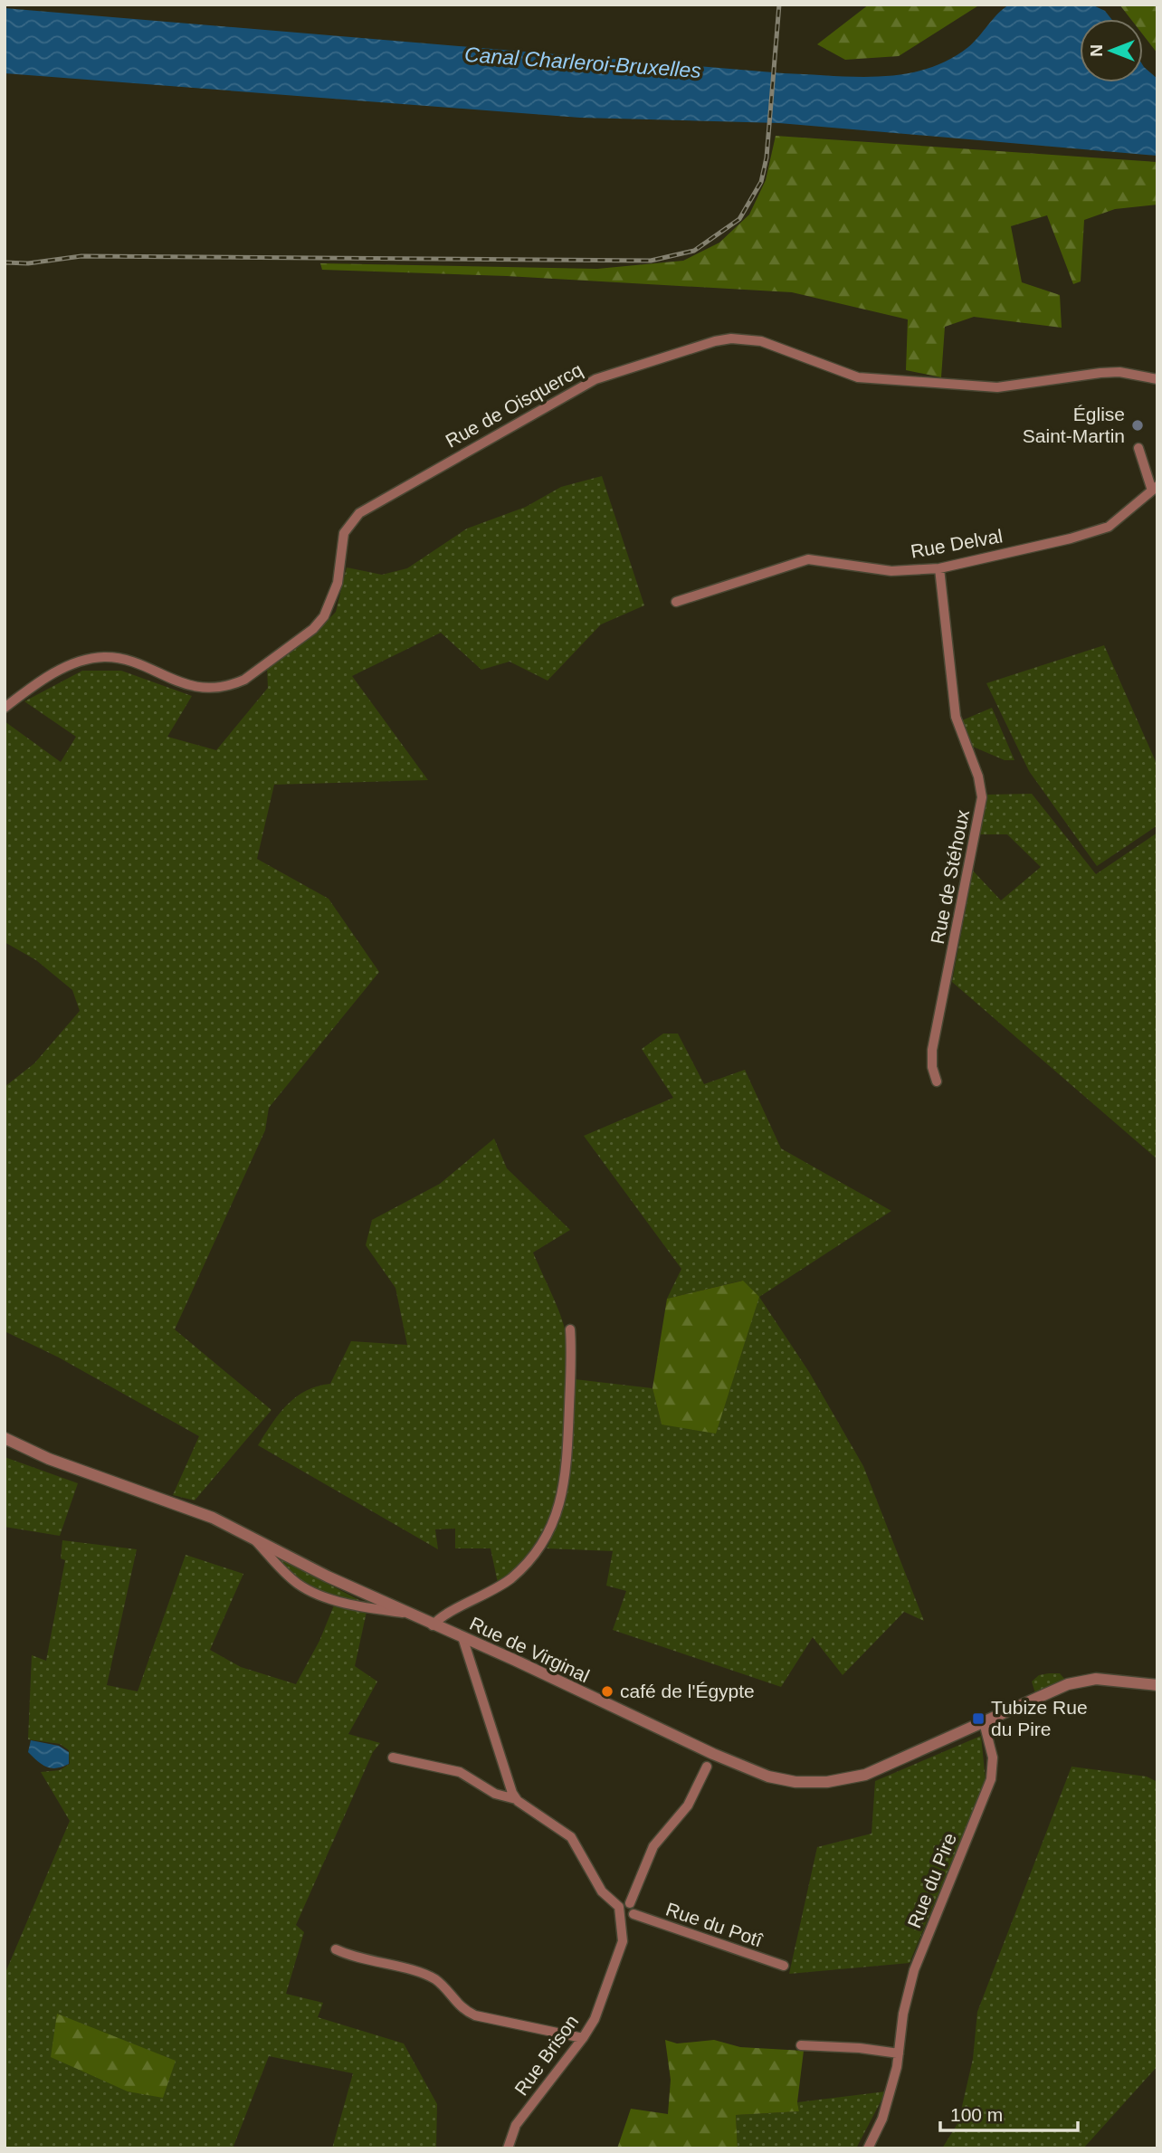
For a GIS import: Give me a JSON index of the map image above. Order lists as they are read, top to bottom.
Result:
{
  "streets": {
    "street": [
      "Rue de Oisquercq",
      "Rue Delval",
      "Rue de Stéhoux",
      "Rue de Virginal",
      "Rue du Pire",
      "Rue du Potî",
      "Rue Brison"
    ]
  },
  "crossings": [
    ["Rue Delval", "Rue de Stéhoux"],
    ["Rue de Virginal", "Rue du Pire"],
    ["Rue du Potî", "Rue Brison"]
  ],
  "water": ["Canal Charleroi-Bruxelles"],
  "places": {
    "other": ["Église Saint-Martin", "café de l'Égypte"],
    "transit": ["Tubize Rue du Pire"]
  },
  "scale_bar": "100 m",
  "north": "left"
}
